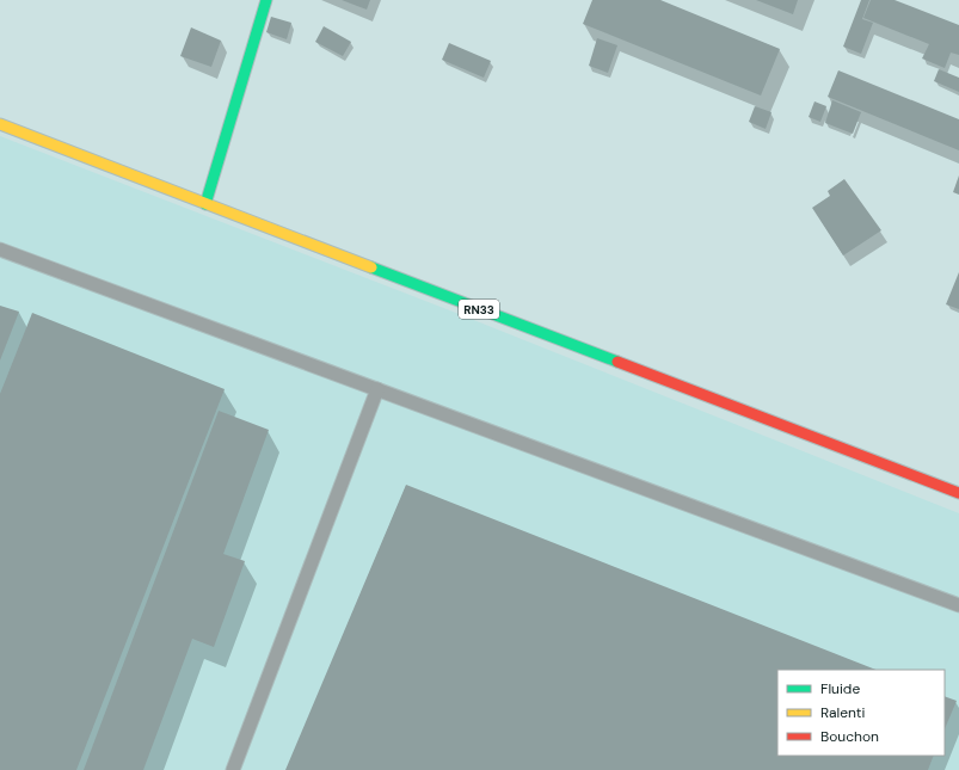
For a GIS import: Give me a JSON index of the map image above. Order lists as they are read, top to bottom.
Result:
{
  "streets": {
    "main road": ["RN33"]
  },
  "legend": ["Fluide", "Ralenti", "Bouchon"]
}
